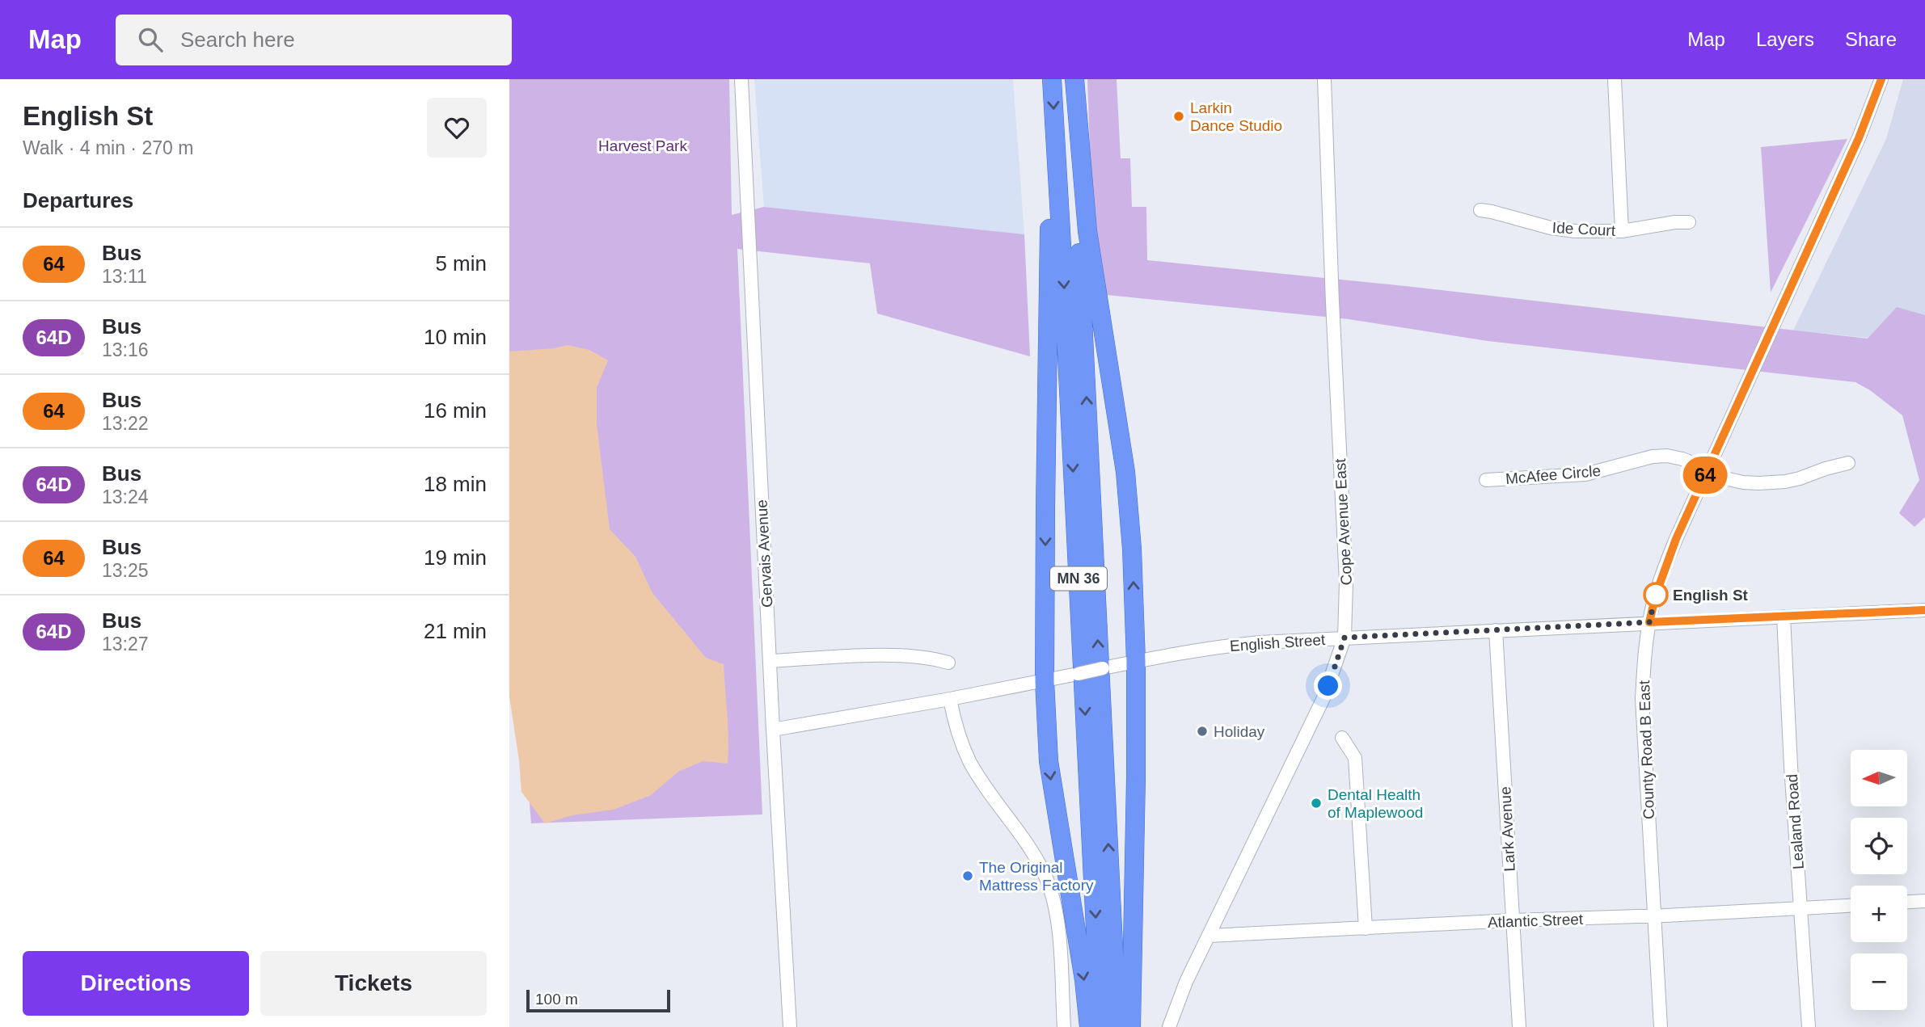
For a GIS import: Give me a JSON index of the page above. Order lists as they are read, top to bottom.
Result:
{
  "streets": {
    "highway": ["MN 36"],
    "street": [
      "Ide Court",
      "McAfee Circle",
      "Cope Avenue East",
      "Gervais Avenue",
      "English Street",
      "County Road B East",
      "Lealand Road",
      "Lark Avenue",
      "Atlantic Street"
    ]
  },
  "crossings": [
    ["McAfee Circle", "County Road B East"],
    ["Cope Avenue East", "English Street"],
    ["Cope Avenue East", "Atlantic Street"],
    ["Gervais Avenue", "English Street"],
    ["English Street", "County Road B East"],
    ["English Street", "Lealand Road"],
    ["English Street", "Lark Avenue"],
    ["County Road B East", "Atlantic Street"],
    ["Lealand Road", "Atlantic Street"],
    ["Lark Avenue", "Atlantic Street"]
  ],
  "parks": ["Harvest Park"],
  "places": [
    "Larkin Dance Studio",
    "English St",
    "Holiday",
    "Dental Health of Maplewood",
    "The Original Mattress Factory"
  ],
  "lines": ["bus line 64"],
  "scale_bar": "100 m",
  "north": "left",
  "page": {
    "header": "Map",
    "search": "Search here",
    "nav": ["Map", "Layers", "Share"],
    "heading": [
      ["English St", "Walk · 4 min · 270 m"],
      "Departures"
    ],
    "on_map": "64",
    "list": [
      {
        "mark": "64",
        "name": "Bus",
        "note": "13:11",
        "value": "5 min"
      },
      {
        "mark": "64D",
        "name": "Bus",
        "note": "13:16",
        "value": "10 min"
      },
      {
        "mark": "64",
        "name": "Bus",
        "note": "13:22",
        "value": "16 min"
      },
      {
        "mark": "64D",
        "name": "Bus",
        "note": "13:24",
        "value": "18 min"
      },
      {
        "mark": "64",
        "name": "Bus",
        "note": "13:25",
        "value": "19 min"
      },
      {
        "mark": "64D",
        "name": "Bus",
        "note": "13:27",
        "value": "21 min"
      }
    ],
    "map_buttons": ["+", "−"],
    "buttons": ["Directions", "Tickets"],
    "scale": "100 m"
  }
}
